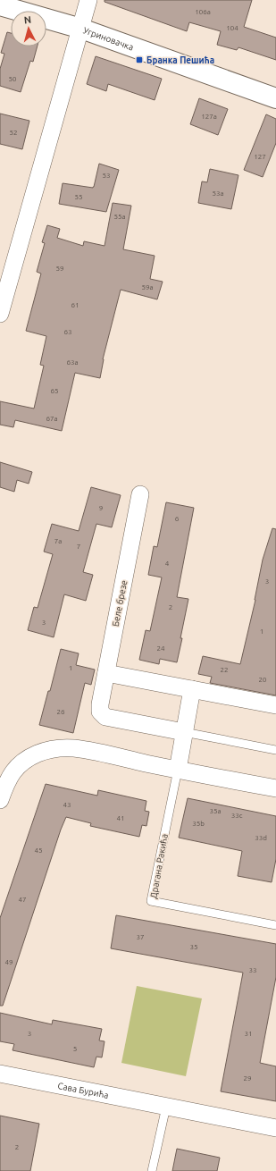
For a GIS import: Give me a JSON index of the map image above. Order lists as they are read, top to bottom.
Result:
{
  "streets": {
    "main road": ["Угриновачка"],
    "street": ["Беле брезе", "Сава Бурића"],
    "lane": ["Драгана Ракића"]
  },
  "places": {
    "transit": ["Бранка Пешића"]
  },
  "house_numbers": [
    "106a",
    "104",
    "50",
    "127a",
    "52",
    "127",
    "53",
    "53a",
    "55",
    "55a",
    "59",
    "59a",
    "61",
    "63",
    "63a",
    "65",
    "67a",
    "9",
    "6",
    "7a",
    "7",
    "4",
    "3",
    "2",
    "3",
    "1",
    "24",
    "1",
    "22",
    "20",
    "26",
    "43",
    "35a",
    "33c",
    "41",
    "35b",
    "33d",
    "45",
    "47",
    "37",
    "35",
    "49",
    "33",
    "3",
    "31",
    "5",
    "29",
    "2"
  ],
  "north": "top"
}
